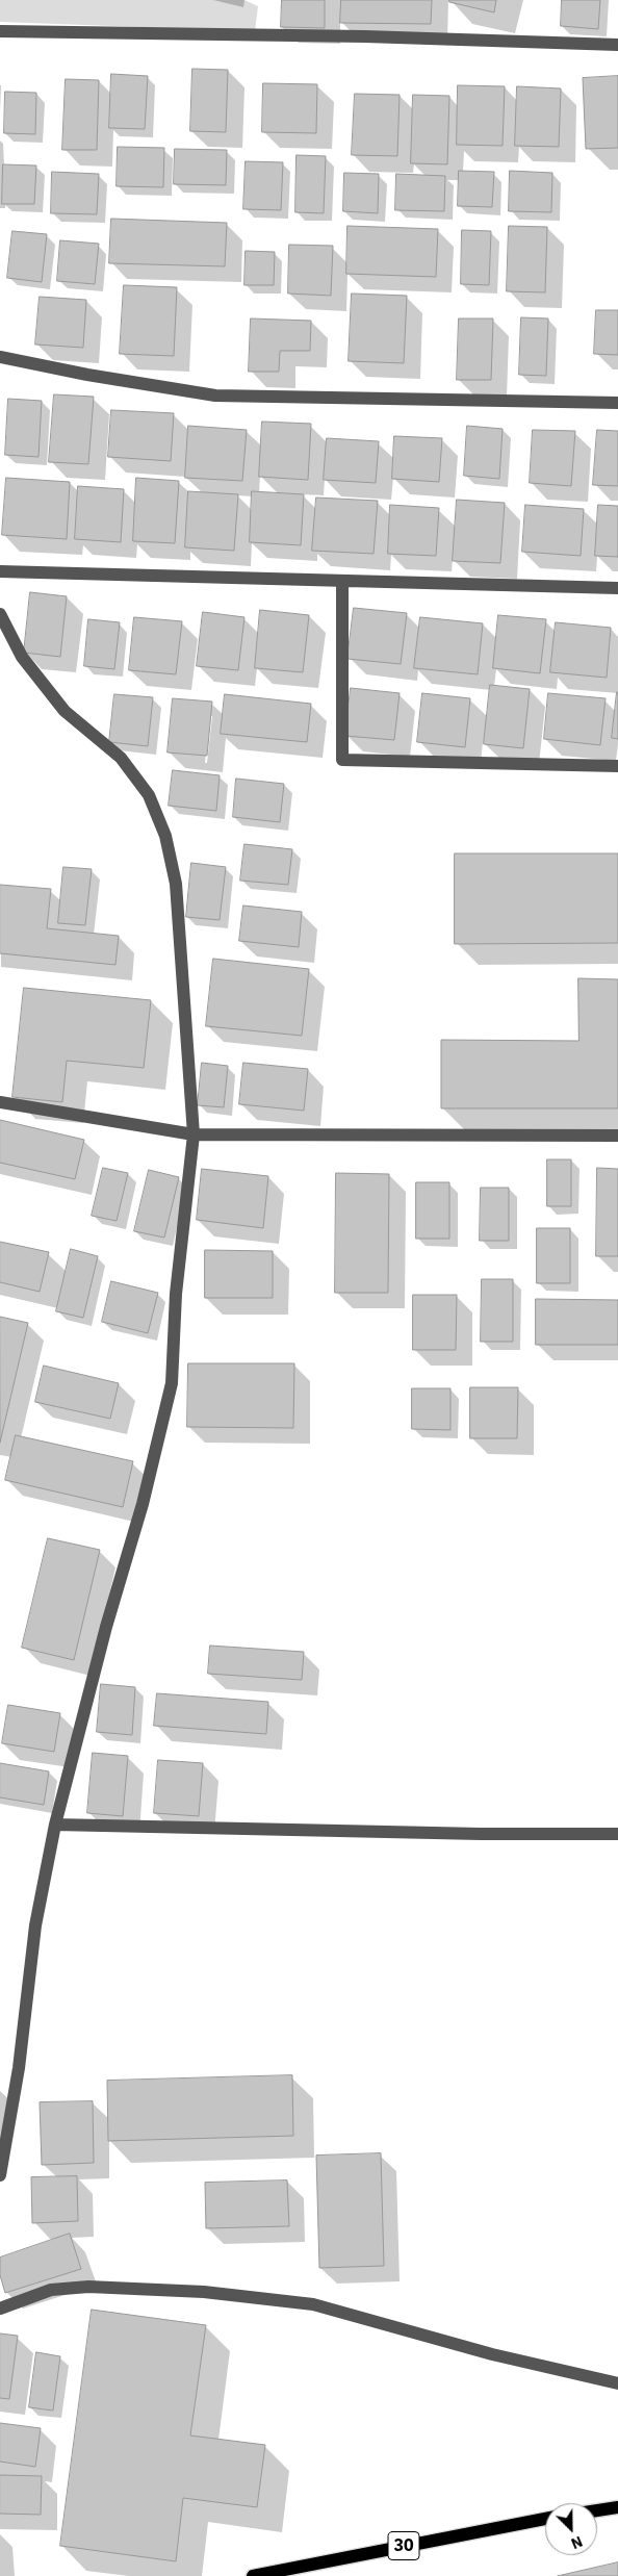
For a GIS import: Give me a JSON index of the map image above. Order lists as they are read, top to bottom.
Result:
{
  "streets": {
    "main road": ["30"]
  },
  "north": "bottom right"
}
